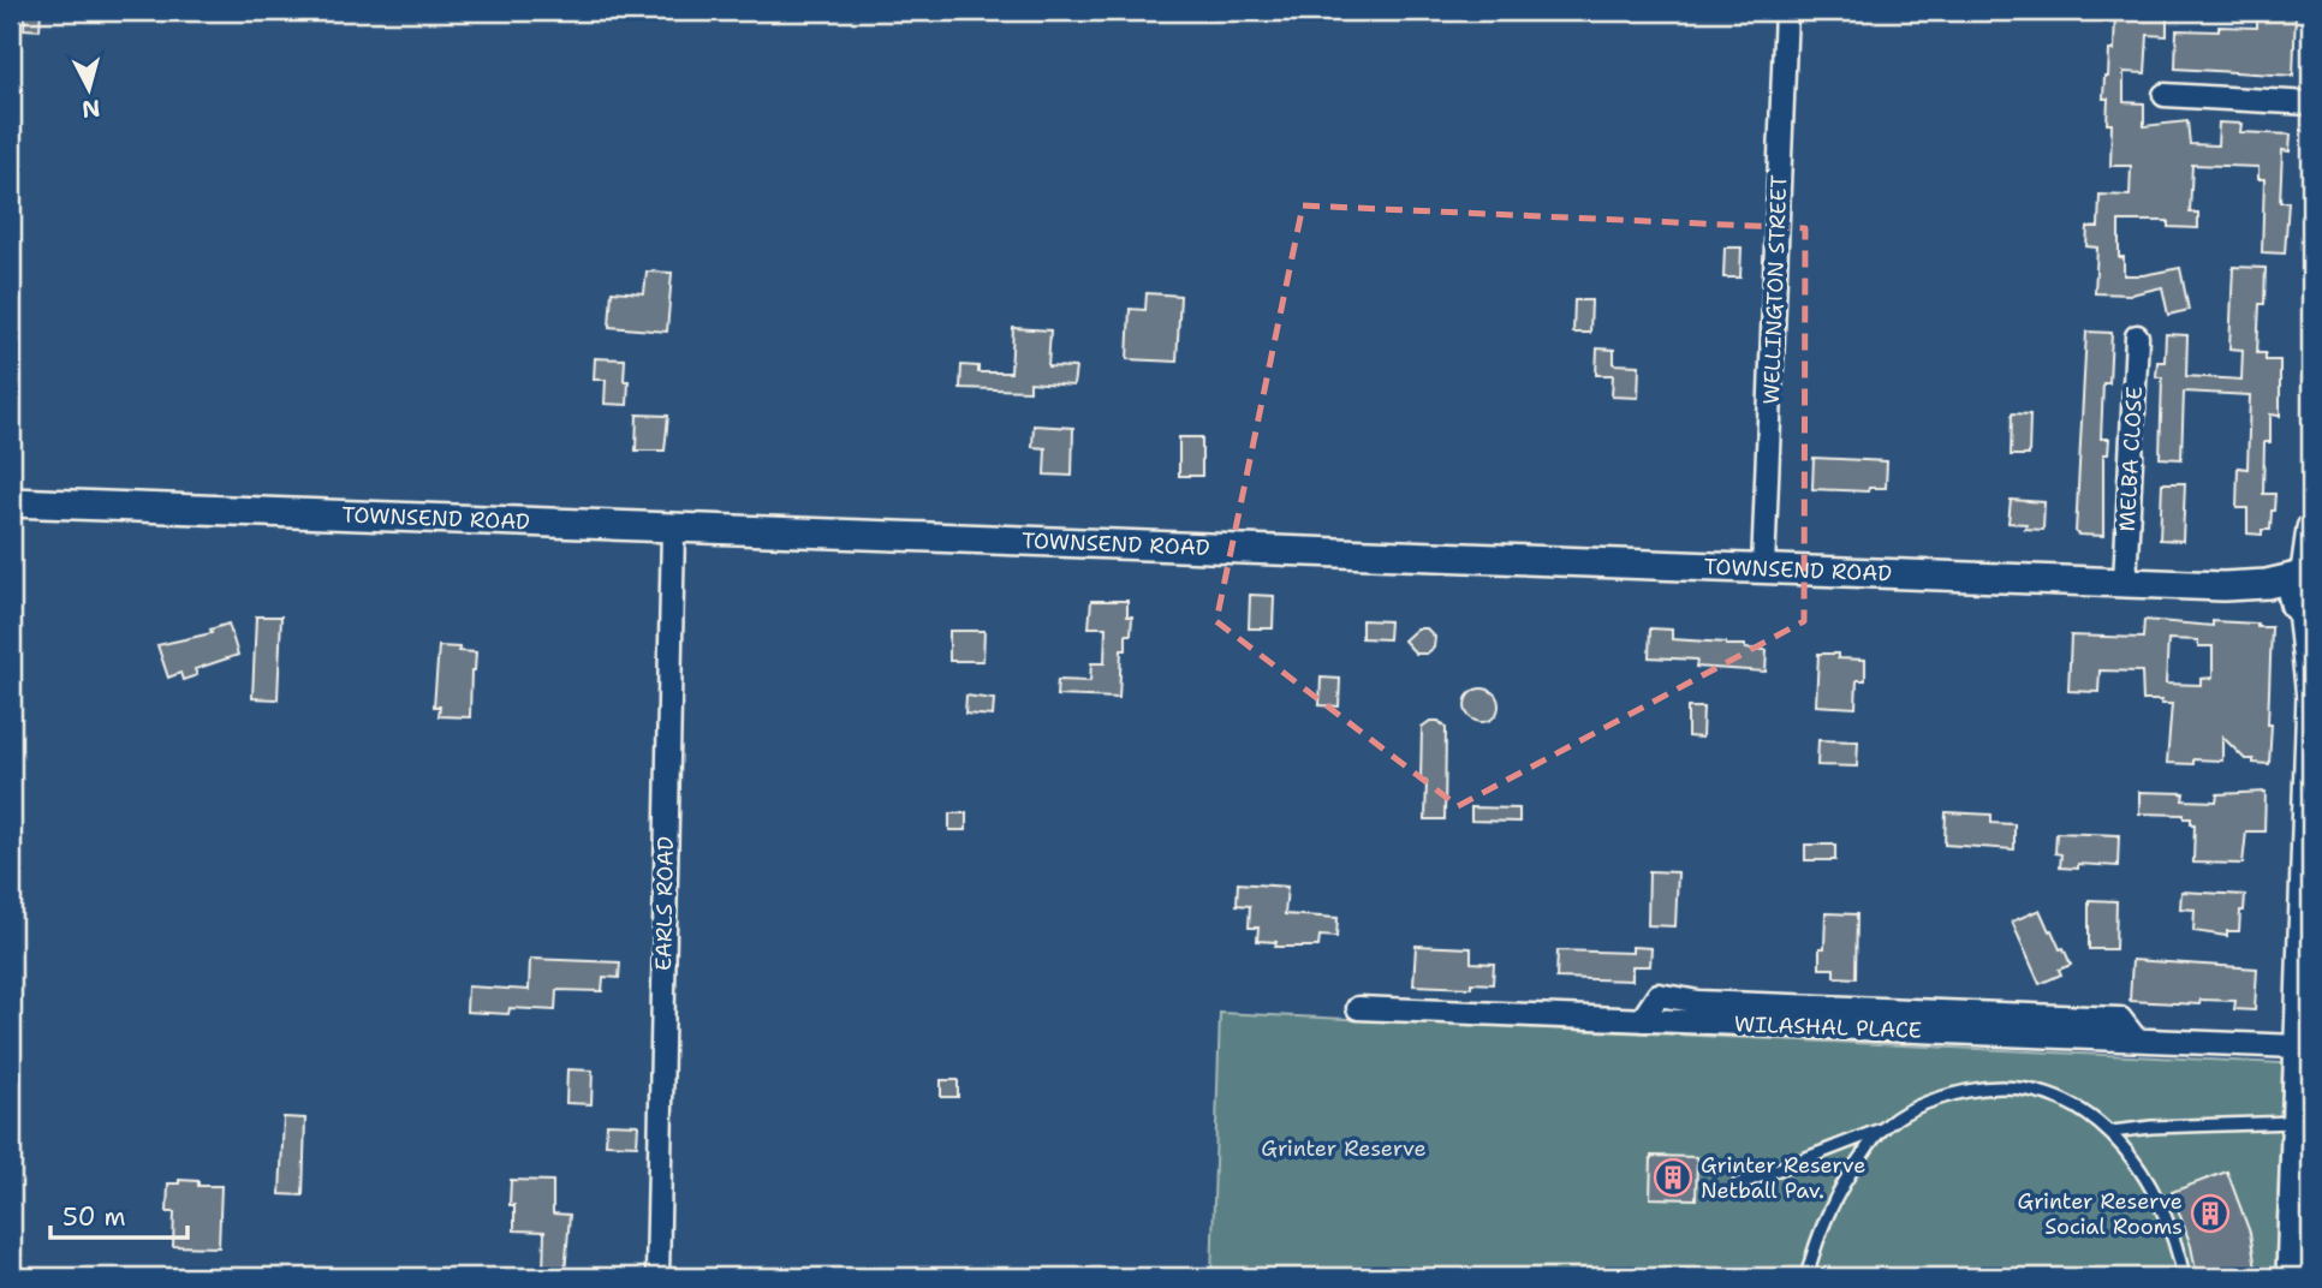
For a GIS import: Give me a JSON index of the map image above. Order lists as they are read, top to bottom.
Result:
{
  "streets": {
    "street": [
      "WELLINGTON STREET",
      "MELBA CLOSE",
      "TOWNSEND ROAD",
      "EARLS ROAD",
      "WILASHAL PLACE"
    ]
  },
  "crossings": [
    ["WELLINGTON STREET", "TOWNSEND ROAD"],
    ["MELBA CLOSE", "TOWNSEND ROAD"],
    ["TOWNSEND ROAD", "EARLS ROAD"]
  ],
  "parks": ["Grinter Reserve"],
  "places": {
    "building": ["Grinter Reserve Netball Pav.", "Grinter Reserve Social Rooms"]
  },
  "scale_bar": "50 m",
  "north": "bottom"
}
